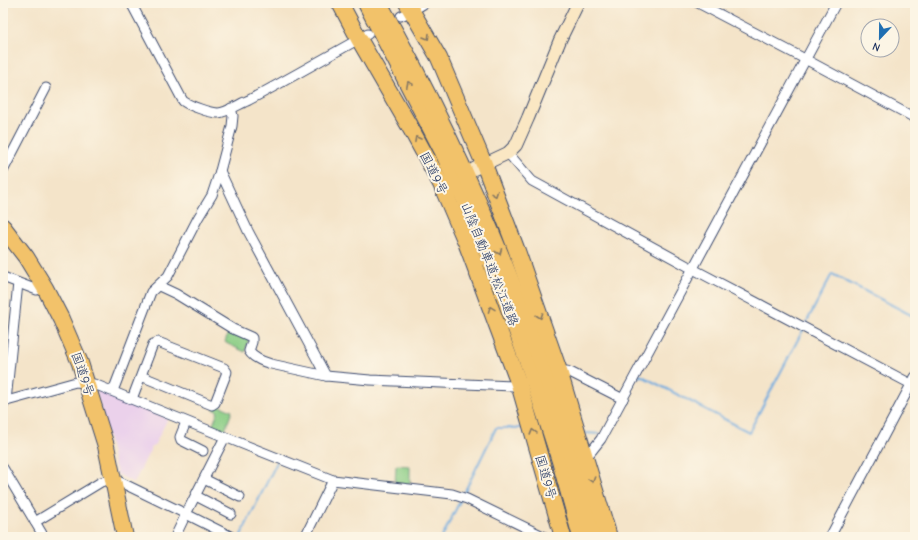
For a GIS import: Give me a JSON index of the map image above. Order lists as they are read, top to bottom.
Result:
{
  "streets": {
    "highway": ["国道9号", "山陰自動車道;松江道路"]
  },
  "north": "bottom"
}
